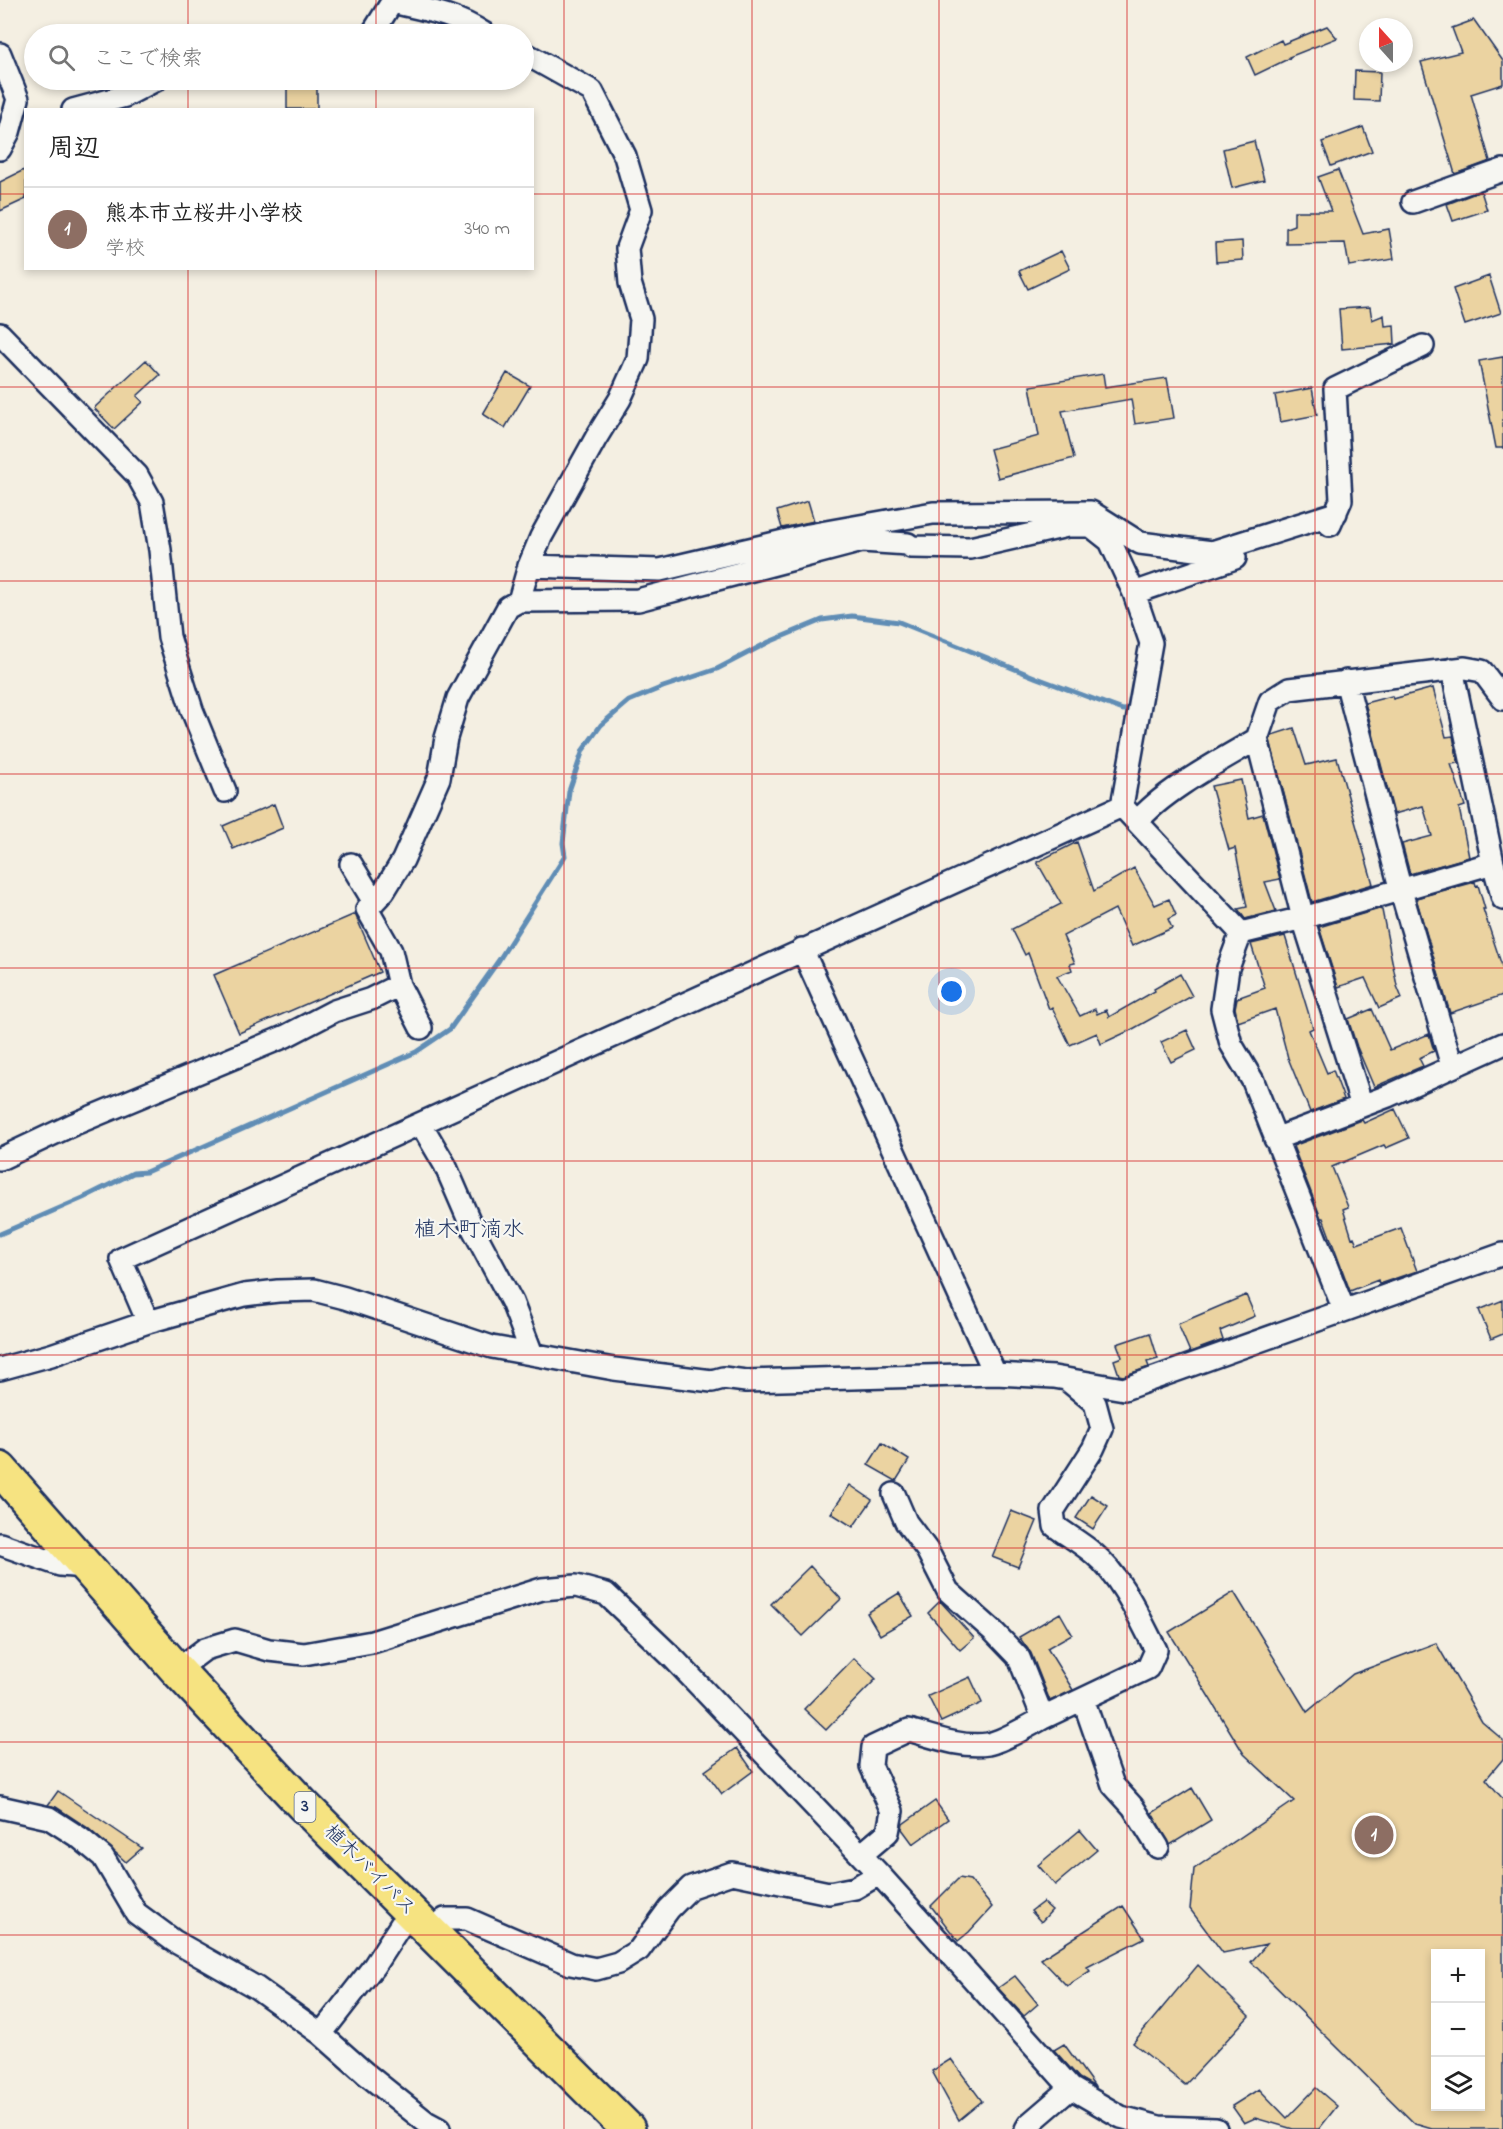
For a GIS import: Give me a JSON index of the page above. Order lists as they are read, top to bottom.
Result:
{
  "streets": {
    "highway": ["3", "植木バイパス"]
  },
  "districts": ["植木町滴水"],
  "north": "top",
  "page": {
    "search": "ここで検索",
    "heading": "周辺",
    "list": [
      {
        "mark": "1",
        "name": "熊本市立桜井小学校",
        "note": "学校",
        "value": "340 m"
      }
    ],
    "pins": "1",
    "map_buttons": ["+", "−"]
  }
}
